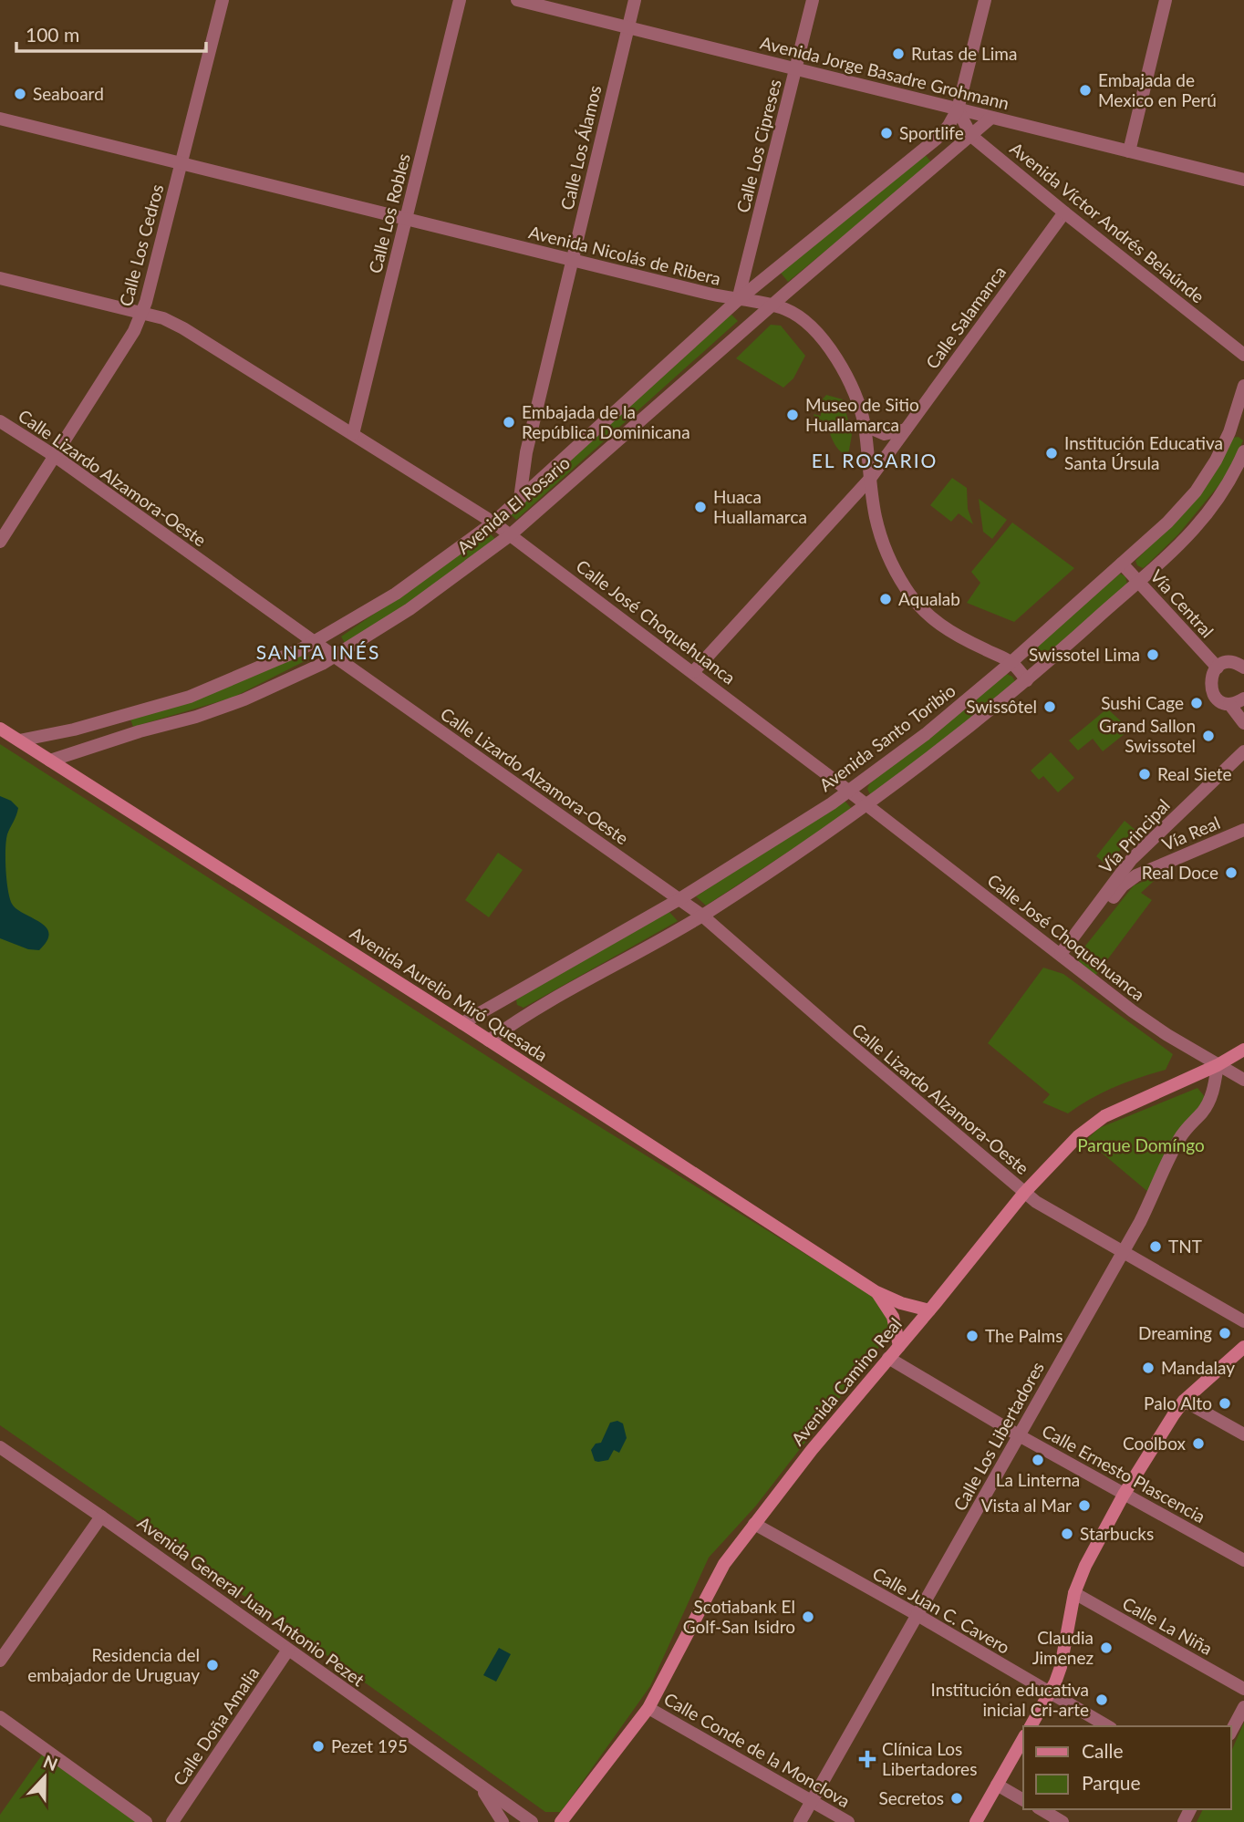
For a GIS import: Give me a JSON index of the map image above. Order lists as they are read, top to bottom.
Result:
{
  "streets": {
    "main road": ["Avenida Aurelio Miró Quesada", "Avenida Camino Real"],
    "street": [
      "Avenida Jorge Basadre Grohmann",
      "Calle Los Cipreses",
      "Calle Los Álamos",
      "Calle Los Robles",
      "Avenida Víctor Andrés Belaúnde",
      "Calle Los Cedros",
      "Avenida Nicolás de Ribera",
      "Calle Salamanca",
      "Calle Lizardo Alzamora-Oeste",
      "Avenida El Rosario",
      "Vía Central",
      "Calle José Choquehuanca",
      "Avenida Santo Toribio",
      "Vía Real",
      "Vía Principal",
      "Calle Los Libertadores",
      "Calle Ernesto Plascencia",
      "Avenida General Juan Antonio Pezet",
      "Calle Juan C. Cavero",
      "Calle La Niña",
      "Calle Doña Amalia",
      "Calle Conde de la Monclova"
    ]
  },
  "crossings": [
    ["Avenida Jorge Basadre Grohmann", "Calle Los Cipreses"],
    ["Avenida Jorge Basadre Grohmann", "Calle Los Álamos"],
    ["Avenida Jorge Basadre Grohmann", "Avenida Víctor Andrés Belaúnde"],
    ["Avenida Jorge Basadre Grohmann", "Avenida El Rosario"],
    ["Calle Los Cipreses", "Avenida Nicolás de Ribera"],
    ["Calle Los Cipreses", "Avenida El Rosario"],
    ["Calle Los Álamos", "Avenida Nicolás de Ribera"],
    ["Calle Los Álamos", "Avenida El Rosario"],
    ["Calle Los Robles", "Avenida Nicolás de Ribera"],
    ["Calle Los Robles", "Calle José Choquehuanca"],
    ["Avenida Víctor Andrés Belaúnde", "Calle Salamanca"],
    ["Avenida Víctor Andrés Belaúnde", "Avenida El Rosario"],
    ["Calle Los Cedros", "Avenida Nicolás de Ribera"],
    ["Calle Los Cedros", "Calle Lizardo Alzamora-Oeste"],
    ["Calle Los Cedros", "Calle José Choquehuanca"],
    ["Avenida Nicolás de Ribera", "Calle Salamanca"],
    ["Avenida Nicolás de Ribera", "Avenida El Rosario"],
    ["Avenida Nicolás de Ribera", "Avenida Santo Toribio"],
    ["Calle Salamanca", "Calle José Choquehuanca"],
    ["Calle Lizardo Alzamora-Oeste", "Avenida El Rosario"],
    ["Calle Lizardo Alzamora-Oeste", "Avenida Santo Toribio"],
    ["Calle Lizardo Alzamora-Oeste", "Avenida Camino Real"],
    ["Calle Lizardo Alzamora-Oeste", "Calle Los Libertadores"],
    ["Avenida El Rosario", "Calle José Choquehuanca"],
    ["Avenida El Rosario", "Avenida Aurelio Miró Quesada"],
    ["Vía Central", "Avenida Santo Toribio"],
    ["Calle José Choquehuanca", "Avenida Santo Toribio"],
    ["Calle José Choquehuanca", "Vía Real"],
    ["Calle José Choquehuanca", "Vía Principal"],
    ["Calle José Choquehuanca", "Avenida Camino Real"],
    ["Calle José Choquehuanca", "Calle Los Libertadores"],
    ["Avenida Santo Toribio", "Avenida Aurelio Miró Quesada"],
    ["Vía Real", "Vía Principal"],
    ["Avenida Aurelio Miró Quesada", "Avenida Camino Real"],
    ["Avenida Camino Real", "Calle Los Libertadores"],
    ["Avenida Camino Real", "Calle Ernesto Plascencia"],
    ["Avenida Camino Real", "Calle Juan C. Cavero"],
    ["Avenida Camino Real", "Calle Conde de la Monclova"],
    ["Calle Los Libertadores", "Calle Ernesto Plascencia"],
    ["Calle Los Libertadores", "Calle Juan C. Cavero"],
    ["Calle Los Libertadores", "Calle Conde de la Monclova"],
    ["Avenida General Juan Antonio Pezet", "Calle Doña Amalia"]
  ],
  "districts": ["EL ROSARIO", "SANTA INÉS"],
  "parks": ["Parque Domíngo"],
  "places": {
    "other": [
      "Rutas de Lima",
      "Embajada de Mexico en Perú",
      "Seaboard",
      "Sportlife",
      "Museo de Sitio Huallamarca",
      "Embajada de la República Dominicana",
      "Institución Educativa Santa Úrsula",
      "Huaca Huallamarca",
      "Aqualab",
      "Swissotel Lima",
      "Sushi Cage",
      "Swissôtel",
      "Grand Sallon Swissotel",
      "Real Siete",
      "Real Doce",
      "TNT",
      "Dreaming",
      "The Palms",
      "Mandalay",
      "Palo Alto",
      "Coolbox",
      "La Linterna",
      "Vista al Mar",
      "Starbucks",
      "Scotiabank El Golf-San Isidro",
      "Claudia Jimenez",
      "Residencia del embajador de Uruguay",
      "Institución educativa inicial Cri-arte",
      "Pezet 195",
      "Secretos"
    ],
    "health": ["Clínica Los Libertadores"]
  },
  "legend": ["Calle", "Parque"],
  "scale_bar": "100 m",
  "north": "top"
}
